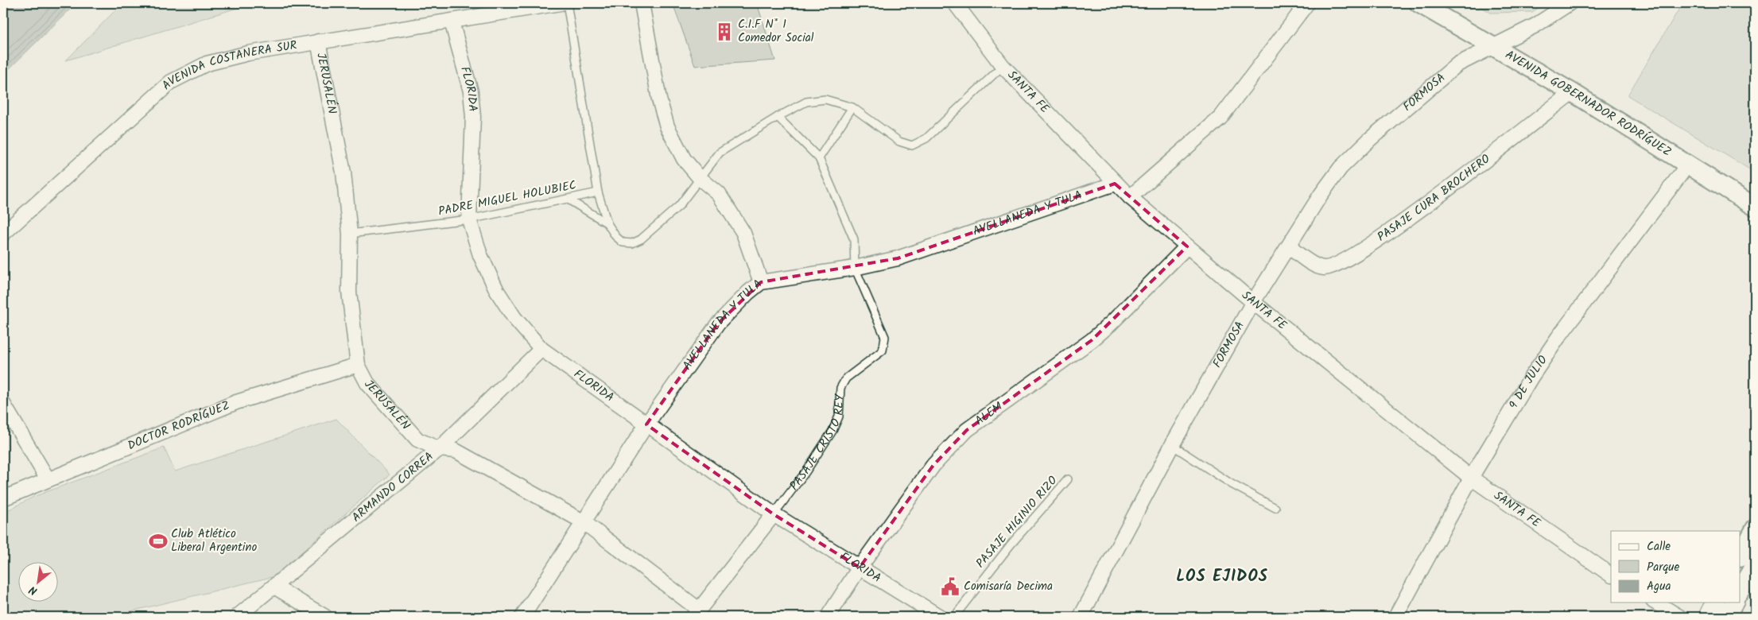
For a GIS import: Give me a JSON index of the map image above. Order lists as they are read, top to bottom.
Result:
{
  "streets": {
    "street": [
      "AVENIDA COSTANERA SUR",
      "JERUSALÉN",
      "FLORIDA",
      "SANTA FE",
      "FORMOSA",
      "AVENIDA GOBERNADOR RODRÍGUEZ",
      "PASAJE CURA BROCHERO",
      "AVELLANEDA Y TULA",
      "9 DE JULIO",
      "ALEM",
      "DOCTOR RODRÍGUEZ",
      "PASAJE CRISTO REY",
      "ARMANDO CORREA"
    ],
    "lane": ["PADRE MIGUEL HOLUBIEC", "PASAJE HIGINIO RIZO"]
  },
  "crossings": [
    ["AVENIDA COSTANERA SUR", "JERUSALÉN"],
    ["AVENIDA COSTANERA SUR", "FLORIDA"],
    ["JERUSALÉN", "PADRE MIGUEL HOLUBIEC"],
    ["JERUSALÉN", "AVELLANEDA Y TULA"],
    ["JERUSALÉN", "DOCTOR RODRÍGUEZ"],
    ["JERUSALÉN", "PASAJE CRISTO REY"],
    ["JERUSALÉN", "ARMANDO CORREA"],
    ["FLORIDA", "PADRE MIGUEL HOLUBIEC"],
    ["FLORIDA", "AVELLANEDA Y TULA"],
    ["FLORIDA", "ALEM"],
    ["FLORIDA", "PASAJE CRISTO REY"],
    ["FLORIDA", "ARMANDO CORREA"],
    ["SANTA FE", "FORMOSA"],
    ["SANTA FE", "AVELLANEDA Y TULA"],
    ["SANTA FE", "9 DE JULIO"],
    ["SANTA FE", "ALEM"],
    ["FORMOSA", "AVENIDA GOBERNADOR RODRÍGUEZ"],
    ["FORMOSA", "PASAJE CURA BROCHERO"],
    ["AVENIDA GOBERNADOR RODRÍGUEZ", "PASAJE CURA BROCHERO"],
    ["AVENIDA GOBERNADOR RODRÍGUEZ", "9 DE JULIO"],
    ["AVELLANEDA Y TULA", "PASAJE CRISTO REY"]
  ],
  "districts": ["LOS EJIDOS"],
  "places": {
    "building": ["C.I.F N* 1 Comedor Social"],
    "sports": ["Club Atlético Liberal Argentino"],
    "public building": ["Comisaría Decima"]
  },
  "legend": ["Calle", "Parque", "Agua"],
  "north": "bottom left"
}
